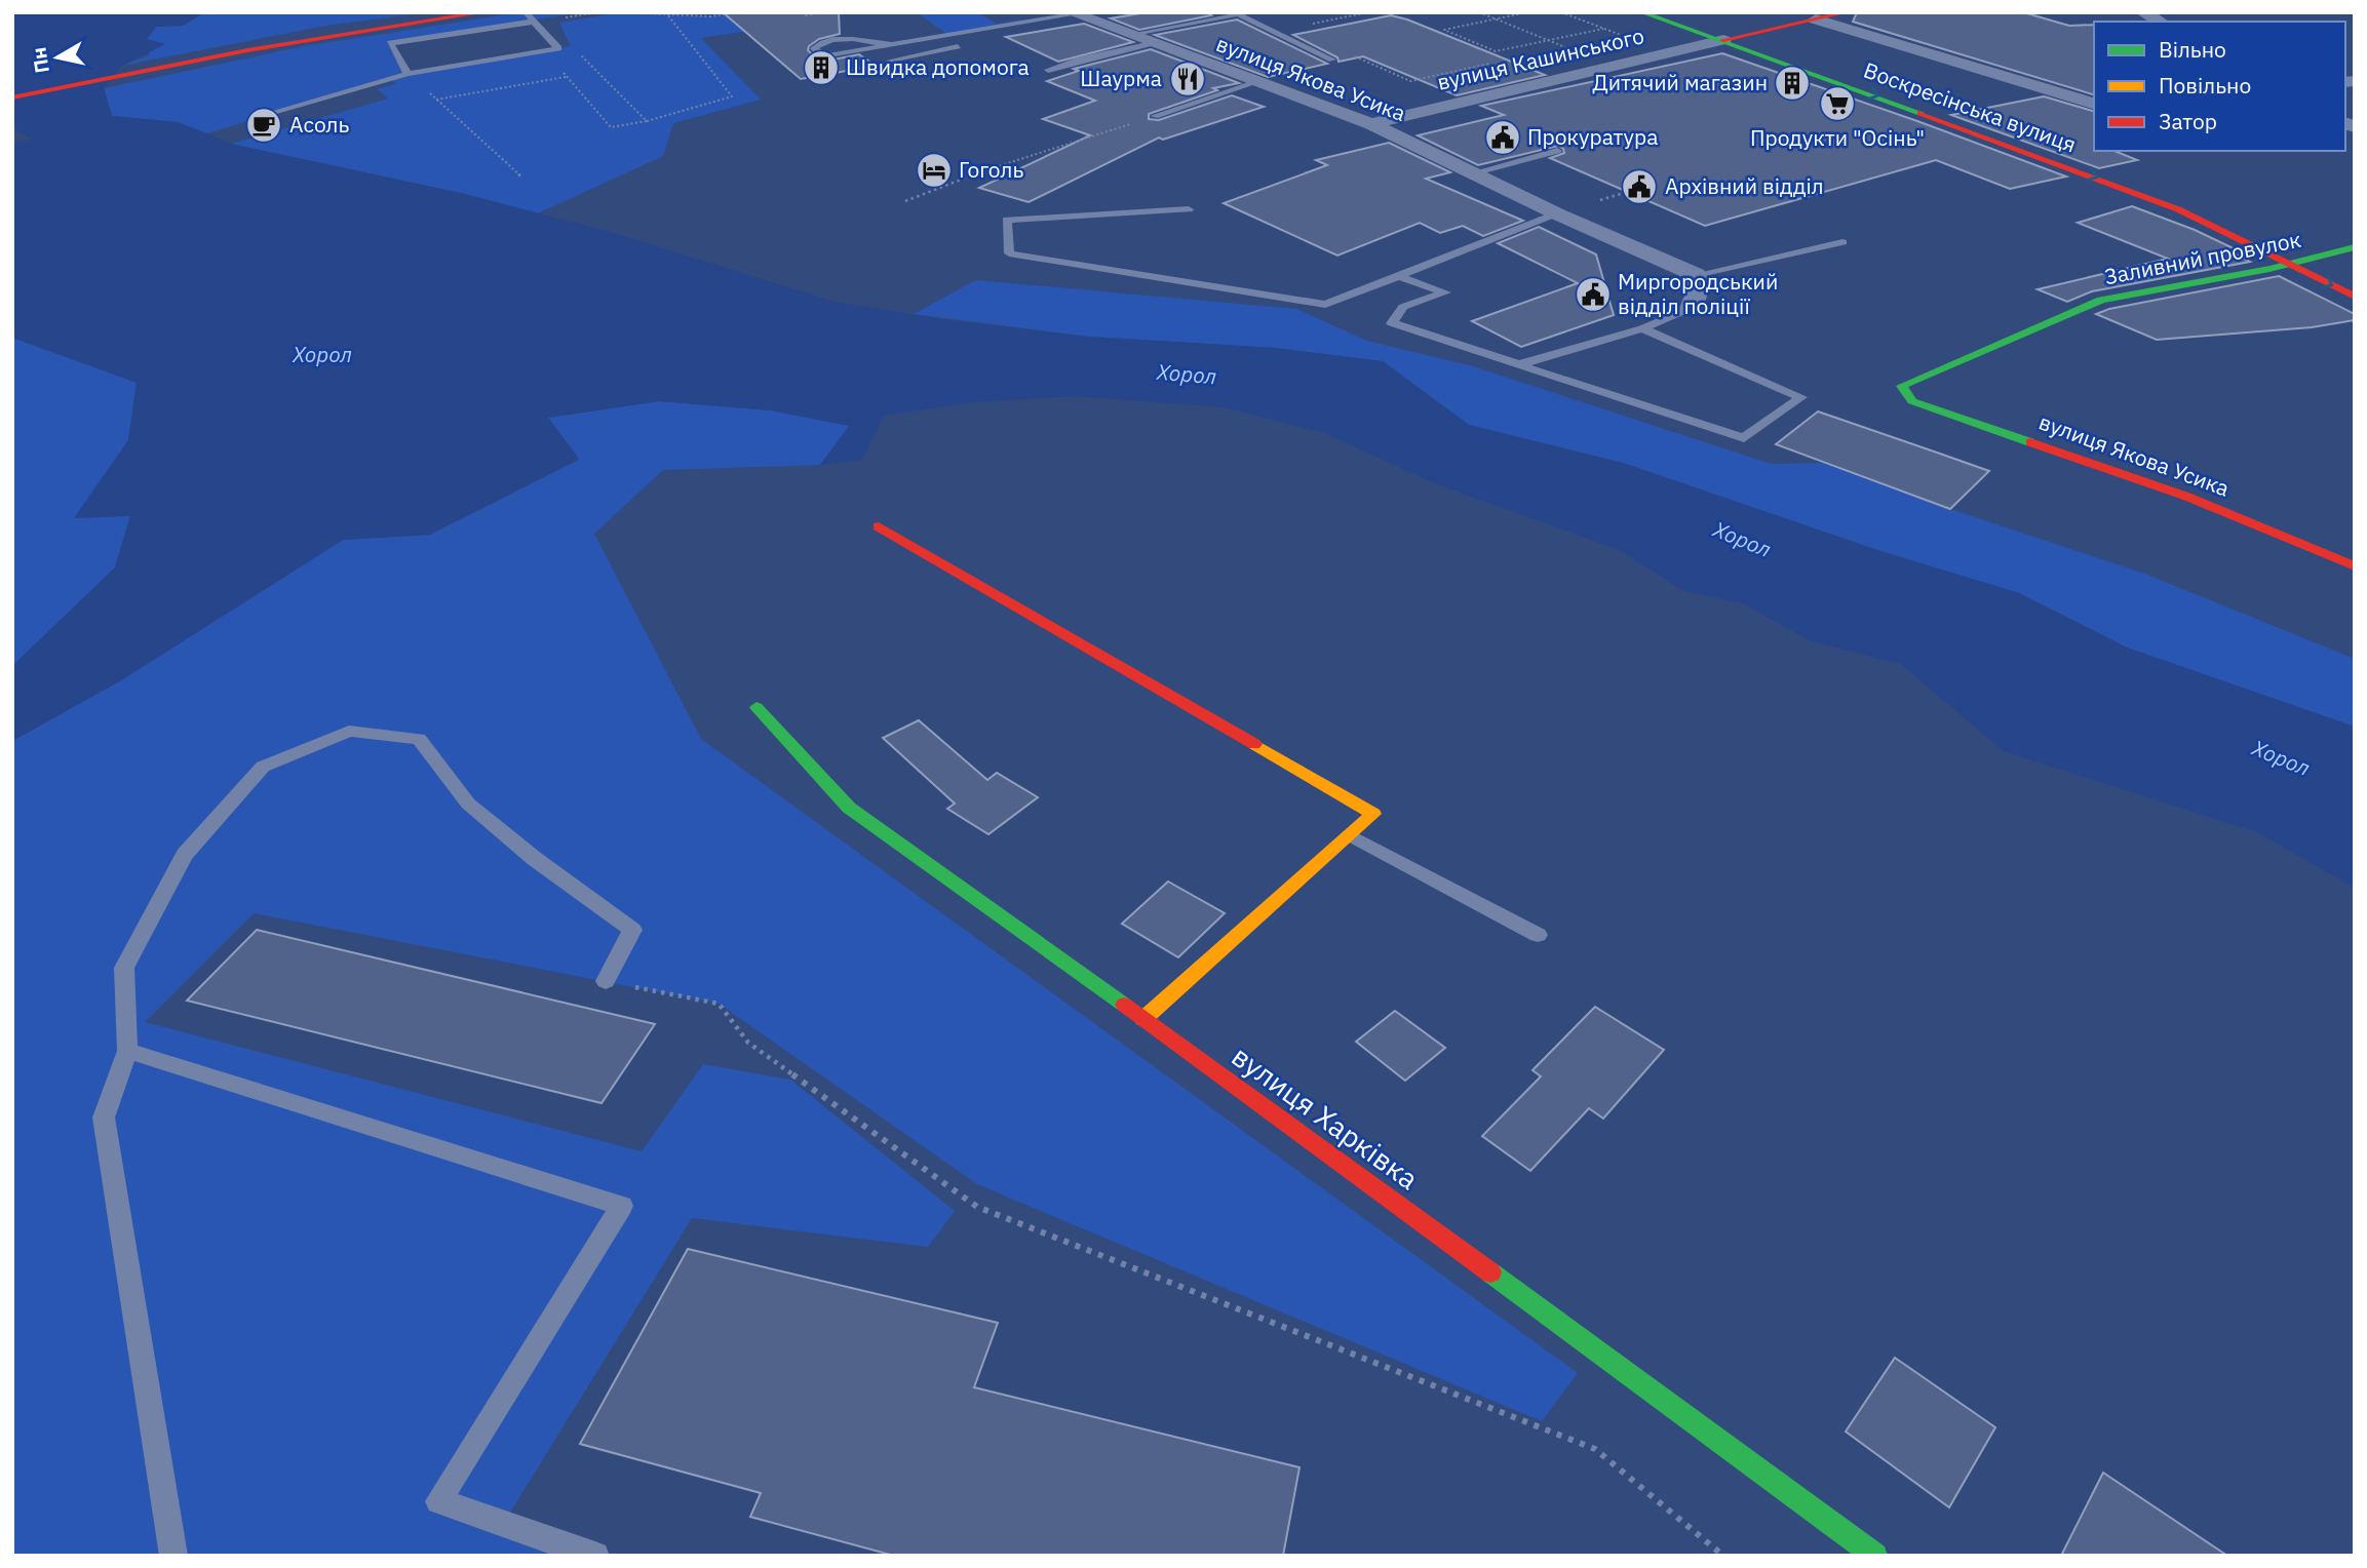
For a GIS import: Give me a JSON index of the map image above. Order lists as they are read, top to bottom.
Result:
{
  "streets": {
    "street": [
      "вулиця Кашинського",
      "вулиця Якова Усика",
      "Воскресінська вулиця",
      "Заливний провулок",
      "вулиця Харківка"
    ]
  },
  "crossings": [
    ["вулиця Кашинського", "вулиця Якова Усика"],
    ["вулиця Кашинського", "Воскресінська вулиця"],
    ["вулиця Якова Усика", "Заливний провулок"],
    ["Воскресінська вулиця", "Заливний провулок"]
  ],
  "water": ["Хорол"],
  "places": {
    "building": ["Швидка допомога", "Дитячий магазин"],
    "restaurant": ["Шаурма"],
    "supermarket": ["Продукти \"Осінь\""],
    "cafe": ["Асоль"],
    "public building": ["Прокуратура", "Архівний відділ", "Миргородський відділ поліції"],
    "hotel": ["Гоголь"]
  },
  "legend": ["Вільно", "Повільно", "Затор"],
  "north": "left"
}
